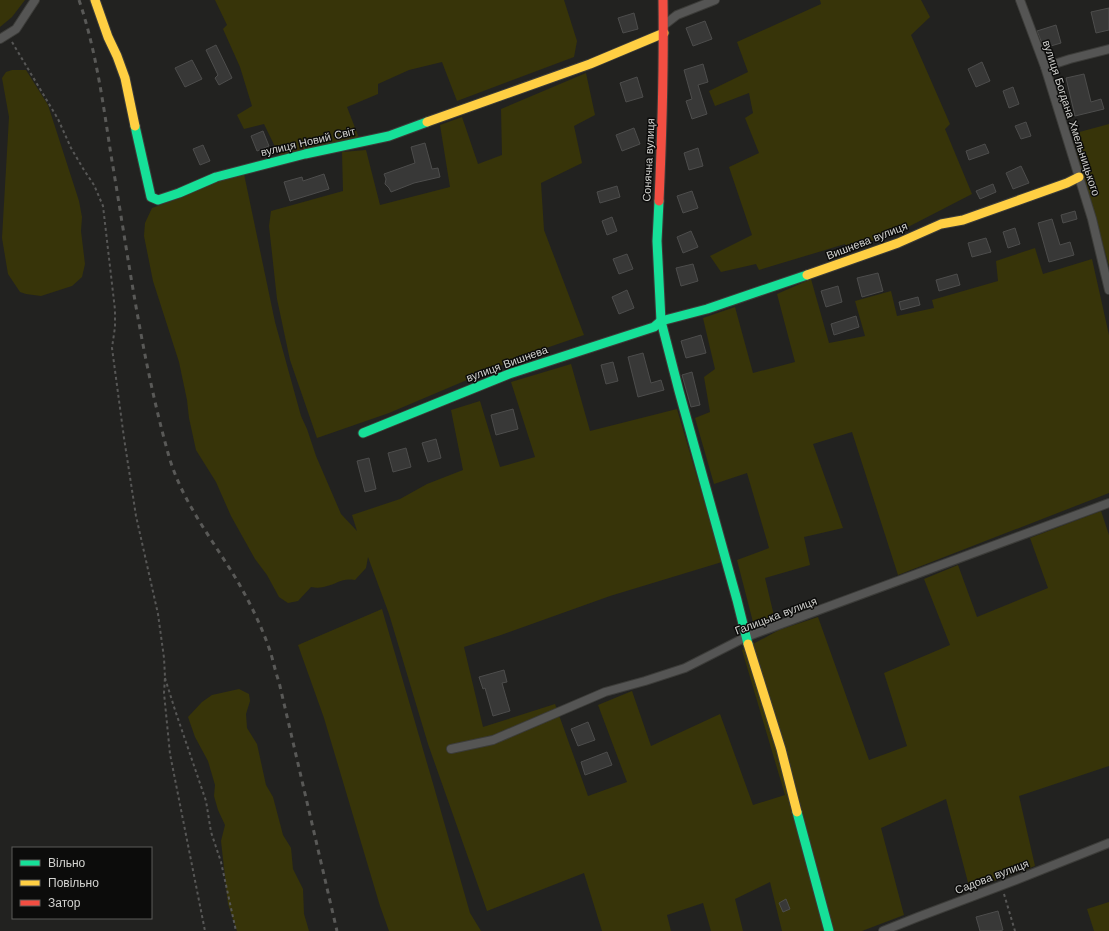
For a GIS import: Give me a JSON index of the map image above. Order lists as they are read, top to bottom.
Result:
{
  "streets": {
    "street": [
      "вулиця Богдана Хмельницького",
      "вулиця Новий Світ",
      "Сонячна вулиця",
      "Вишнева вулиця",
      "вулиця Вишнева",
      "Галицька вулиця",
      "Садова вулиця"
    ]
  },
  "crossings": [
    ["вулиця Богдана Хмельницького", "Вишнева вулиця"],
    ["вулиця Новий Світ", "Сонячна вулиця"],
    ["Сонячна вулиця", "Вишнева вулиця"],
    ["Сонячна вулиця", "вулиця Вишнева"],
    ["Сонячна вулиця", "Галицька вулиця"],
    ["Вишнева вулиця", "вулиця Вишнева"]
  ],
  "legend": ["Вільно", "Повільно", "Затор"]
}
